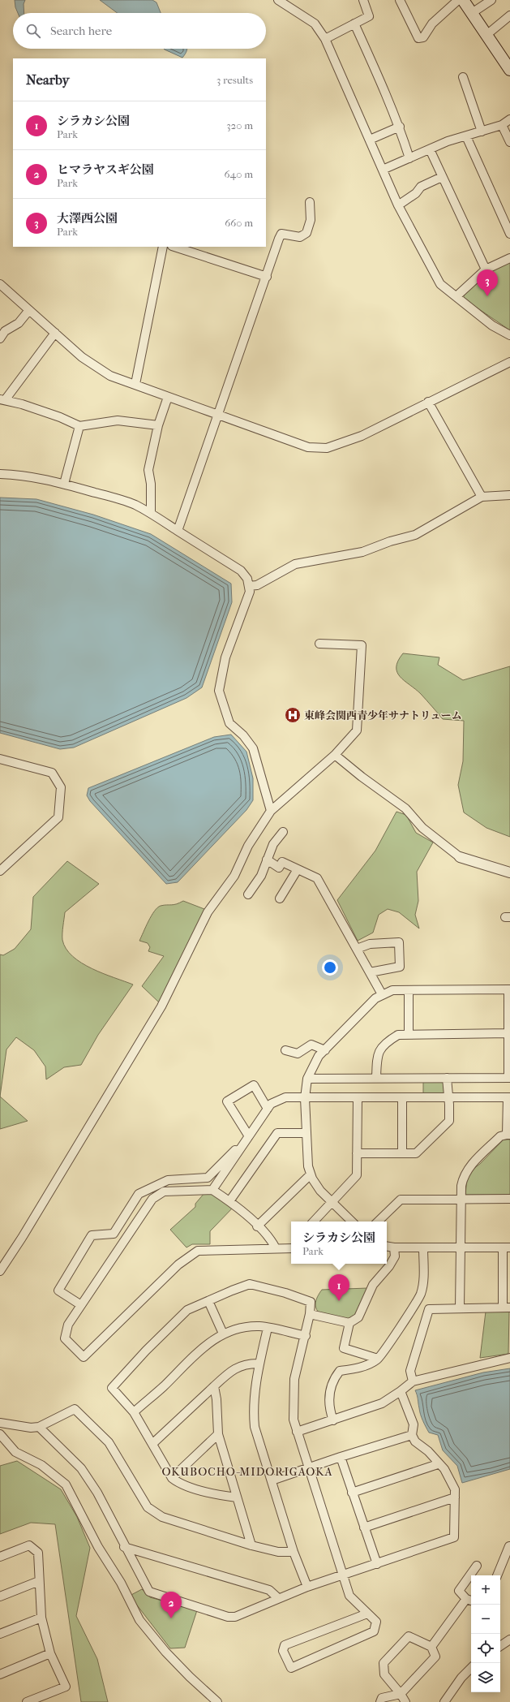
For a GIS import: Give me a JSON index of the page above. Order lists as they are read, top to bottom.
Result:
{
  "districts": ["OKUBOCHO-MIDORIGAOKA"],
  "places": {
    "hospital": ["東峰会関西青少年サナトリューム"]
  },
  "page": {
    "search": "Search here",
    "heading": ["Nearby", "3 results"],
    "list": [
      {
        "mark": "1",
        "name": "シラカシ公園",
        "note": "Park",
        "value": "320 m"
      },
      {
        "mark": "2",
        "name": "ヒマラヤスギ公園",
        "note": "Park",
        "value": "640 m"
      },
      {
        "mark": "3",
        "name": "大澤西公園",
        "note": "Park",
        "value": "660 m"
      }
    ],
    "pins": ["3", "1", "2"],
    "popup": ["シラカシ公園", "Park"],
    "map_buttons": ["+", "−"]
  }
}
